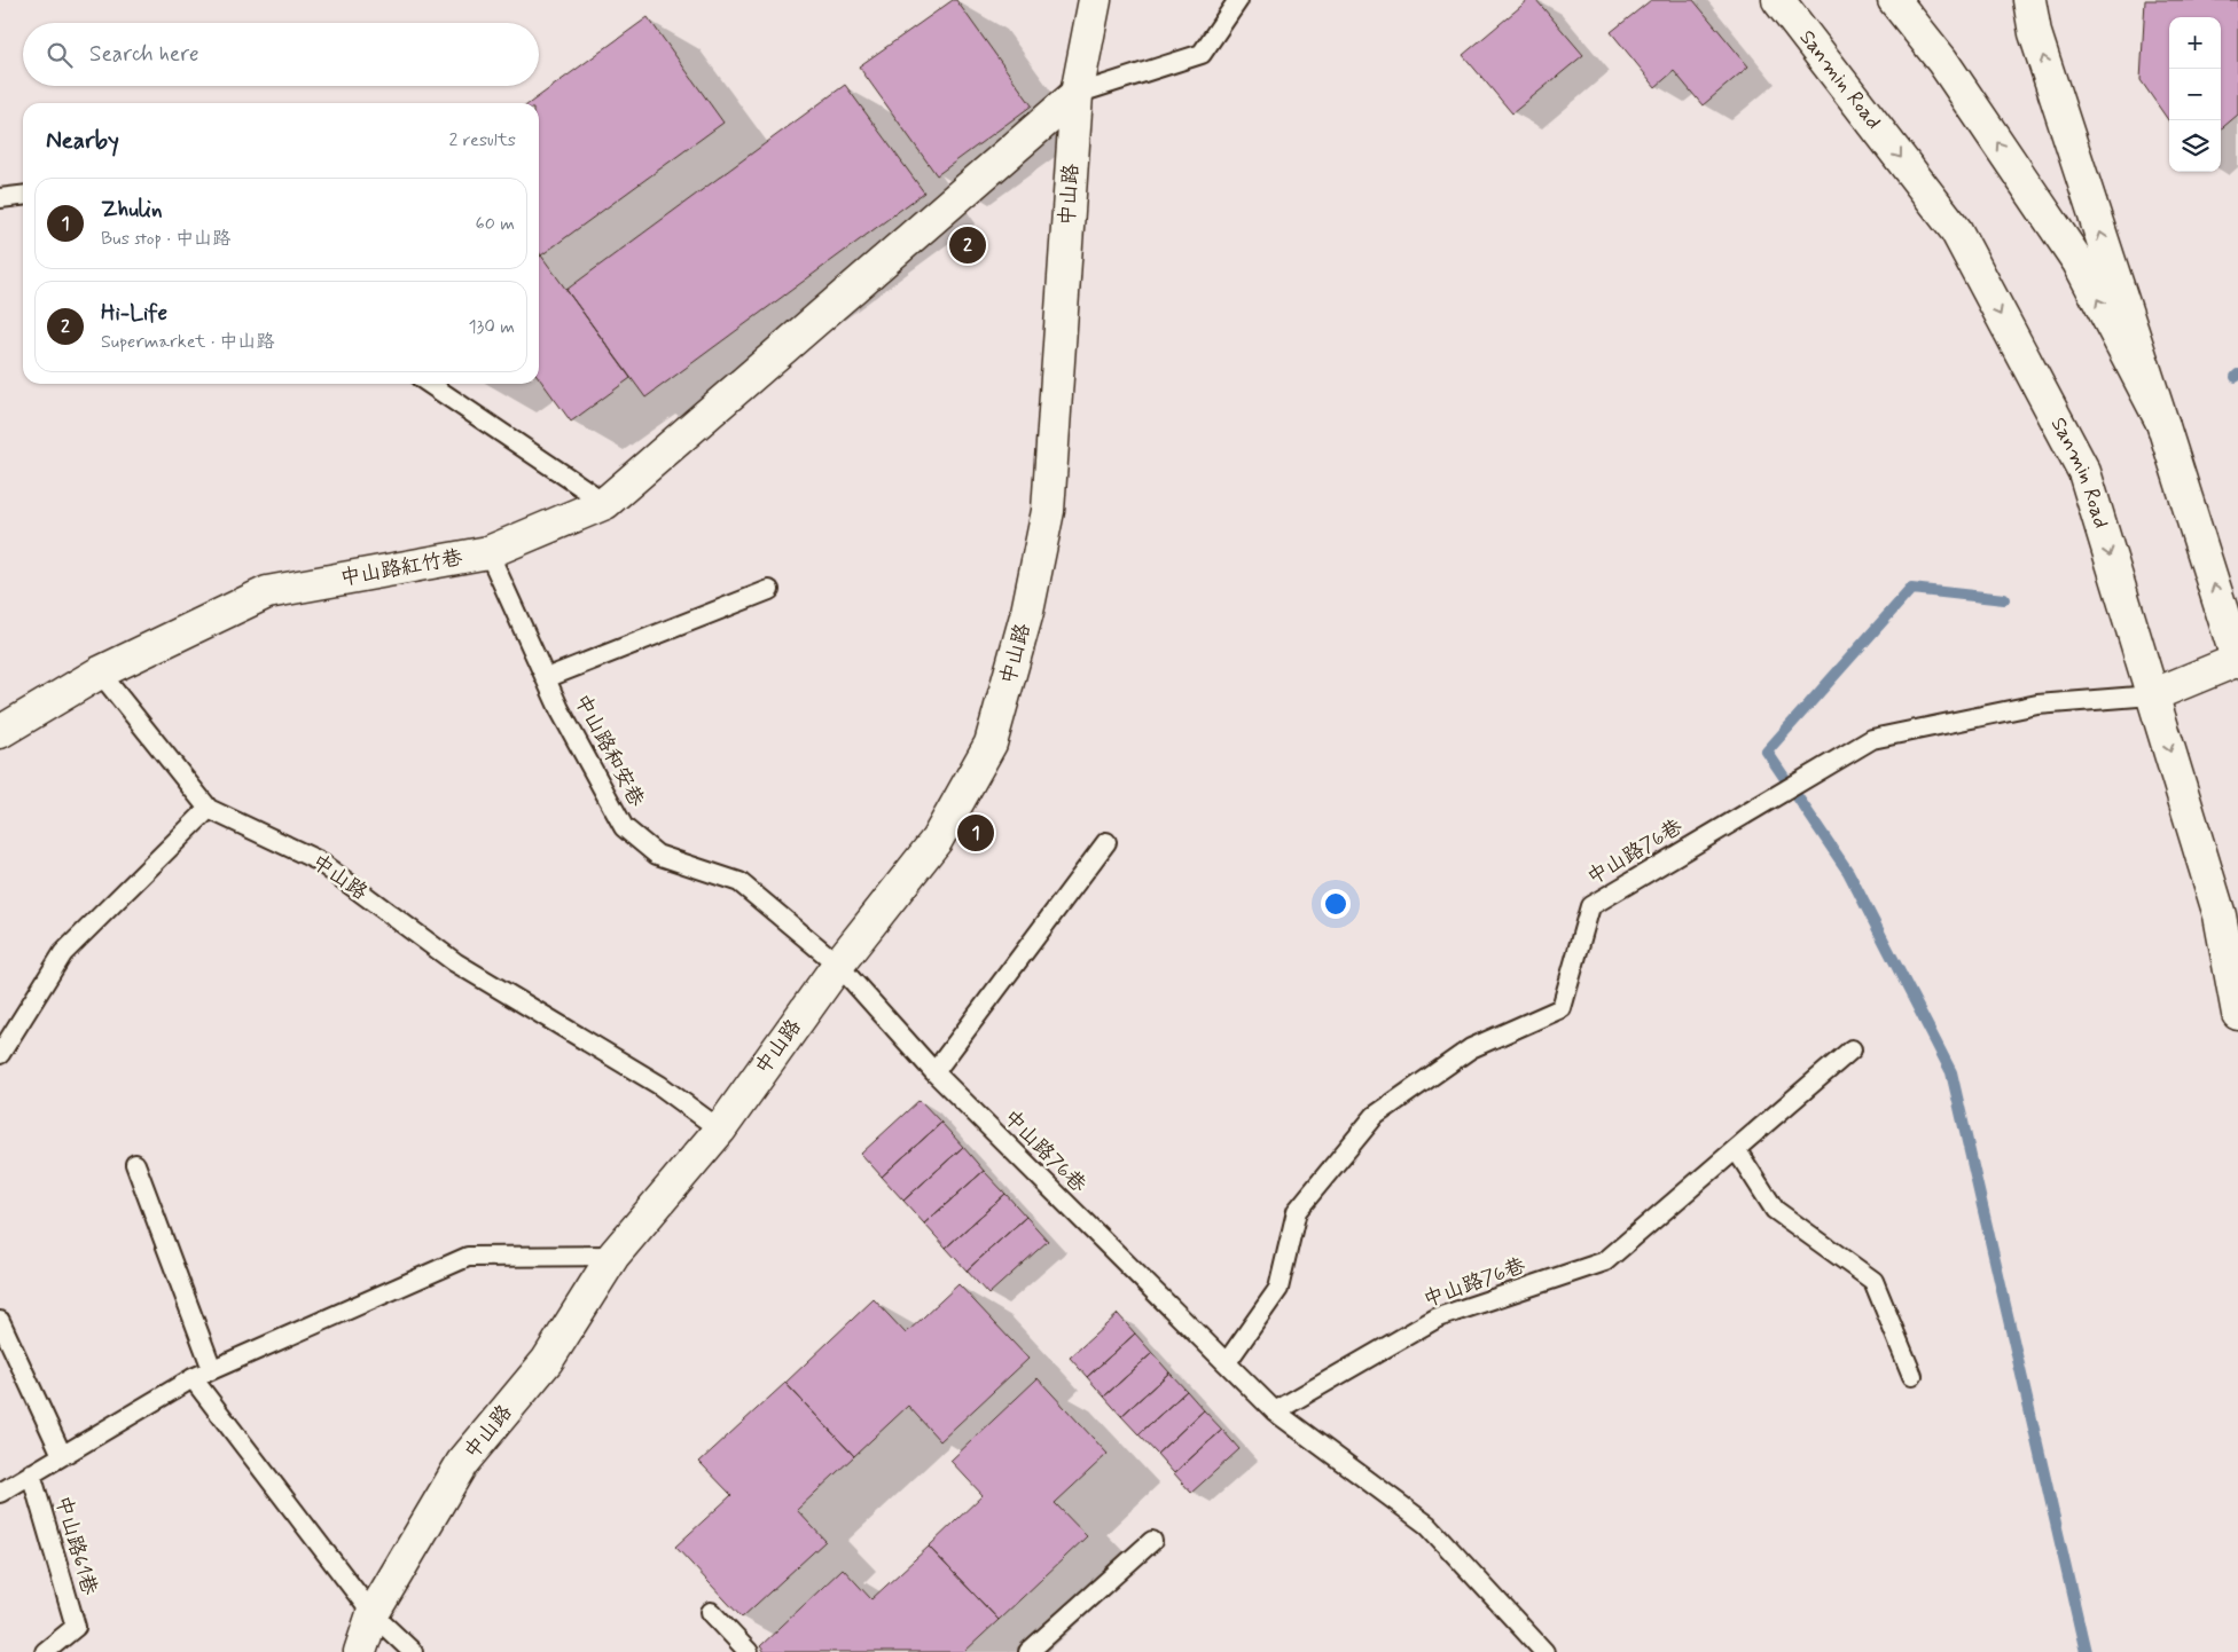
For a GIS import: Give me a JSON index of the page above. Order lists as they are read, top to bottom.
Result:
{
  "streets": {
    "street": ["Sanmin Road", "中山路", "中山路紅竹巷"],
    "lane": ["中山路和安巷", "中山路76巷", "中山路61巷"]
  },
  "crossings": [
    ["Sanmin Road", "中山路76巷"],
    ["中山路", "中山路紅竹巷"],
    ["中山路", "中山路和安巷"],
    ["中山路", "中山路76巷"],
    ["中山路紅竹巷", "中山路和安巷"],
    ["中山路和安巷", "中山路76巷"]
  ],
  "page": {
    "map_buttons": ["+", "−"],
    "search": "Search here",
    "heading": ["Nearby", "2 results"],
    "list": [
      {
        "mark": "1",
        "name": "Zhulin",
        "note": "Bus stop · 中山路",
        "value": "60 m"
      },
      {
        "mark": "2",
        "name": "Hi-Life",
        "note": "Supermarket · 中山路",
        "value": "130 m"
      }
    ],
    "pins": ["2", "1"]
  }
}
